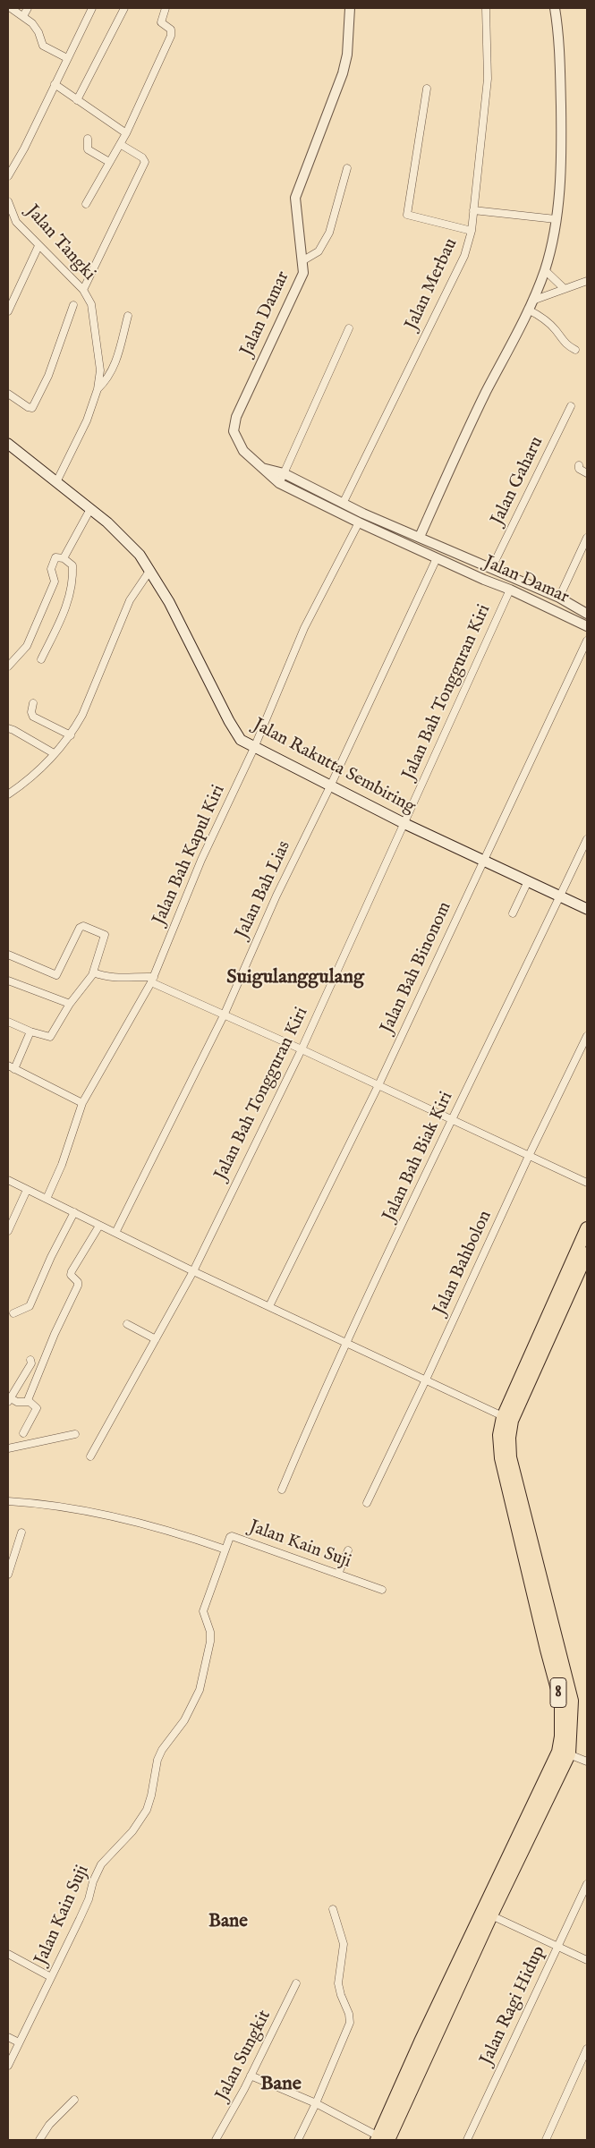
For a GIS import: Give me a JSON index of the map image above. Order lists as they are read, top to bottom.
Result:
{
  "streets": {
    "highway": ["8"],
    "main road": ["Jalan Rakutta Sembiring"],
    "street": [
      "Jalan Tangki",
      "Jalan Merbau",
      "Jalan Damar",
      "Jalan Gaharu",
      "Jalan Bah Tongguran Kiri",
      "Jalan Bah Kapul Kiri",
      "Jalan Bah Lias",
      "Jalan Bah Binonom",
      "Jalan Bah Biak Kiri",
      "Jalan Bahbolon",
      "Jalan Kain Suji",
      "Jalan Ragi Hidup",
      "Jalan Sungkit"
    ]
  },
  "crossings": [
    ["Jalan Tangki", "Jalan Rakutta Sembiring"],
    ["Jalan Merbau", "Jalan Damar"],
    ["Jalan Damar", "Jalan Gaharu"],
    ["Jalan Damar", "Jalan Bah Tongguran Kiri"],
    ["Jalan Damar", "Jalan Bah Kapul Kiri"],
    ["Jalan Damar", "Jalan Bah Lias"],
    ["Jalan Bah Tongguran Kiri", "Jalan Rakutta Sembiring"],
    ["Jalan Rakutta Sembiring", "Jalan Bah Kapul Kiri"],
    ["Jalan Rakutta Sembiring", "Jalan Bah Lias"],
    ["Jalan Rakutta Sembiring", "Jalan Bah Binonom"],
    ["Jalan Rakutta Sembiring", "Jalan Bah Biak Kiri"]
  ],
  "districts": ["Suigulanggulang", "Bane", "Bane"]
}
